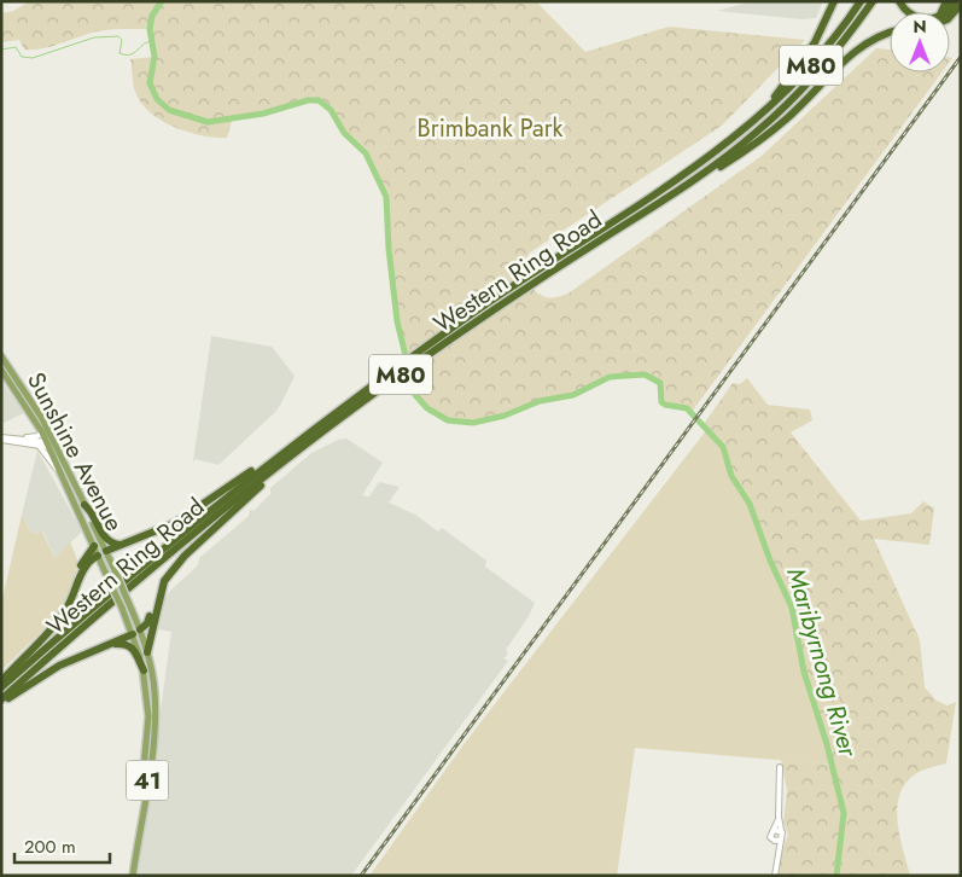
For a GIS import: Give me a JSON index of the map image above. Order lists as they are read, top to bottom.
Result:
{
  "streets": {
    "highway": ["M80", "Western Ring Road"],
    "main road": ["Sunshine Avenue", "41"]
  },
  "water": ["Maribyrnong River"],
  "parks": ["Brimbank Park"],
  "scale_bar": "200 m",
  "north": "top"
}
